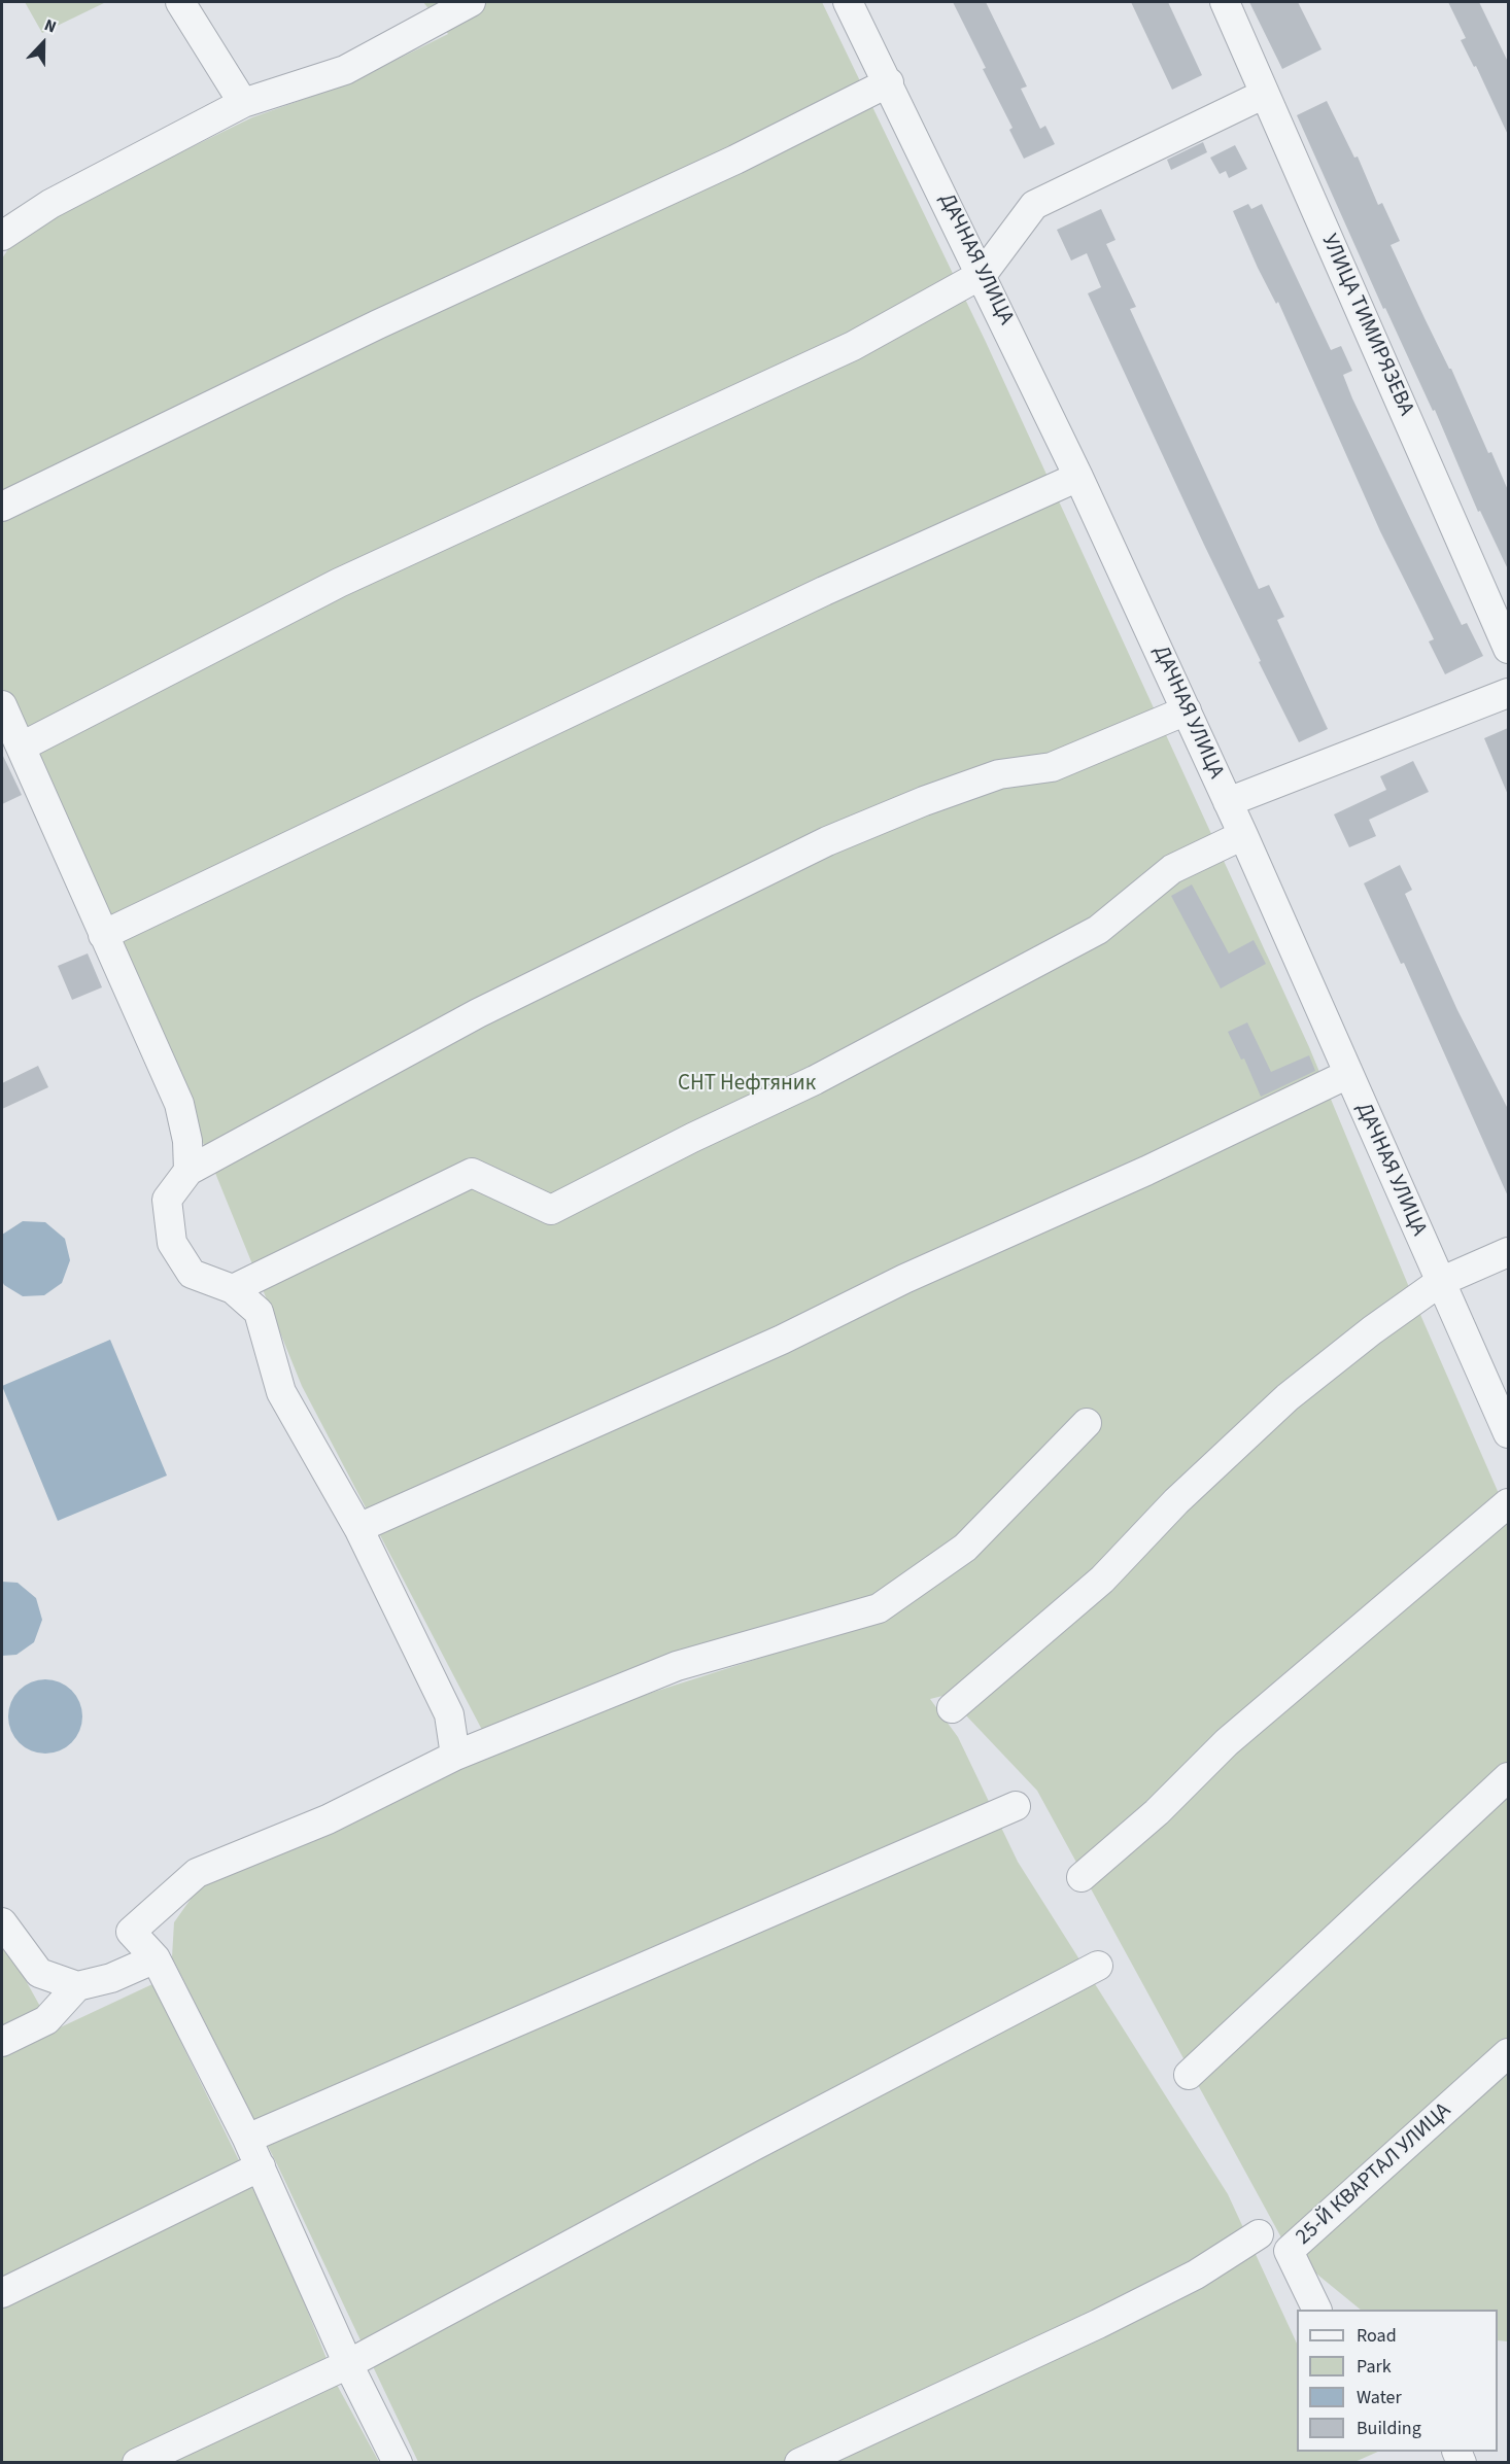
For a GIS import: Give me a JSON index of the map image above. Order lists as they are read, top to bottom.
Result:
{
  "streets": {
    "street": ["ДАЧНАЯ УЛИЦА", "УЛИЦА ТИМИРЯЗЕВА", "25-Й КВАРТАЛ УЛИЦА"]
  },
  "parks": ["СНТ Нефтяник"],
  "legend": [
    "Road",
    "Park",
    "Water",
    "Building"
  ],
  "north": "top"
}
